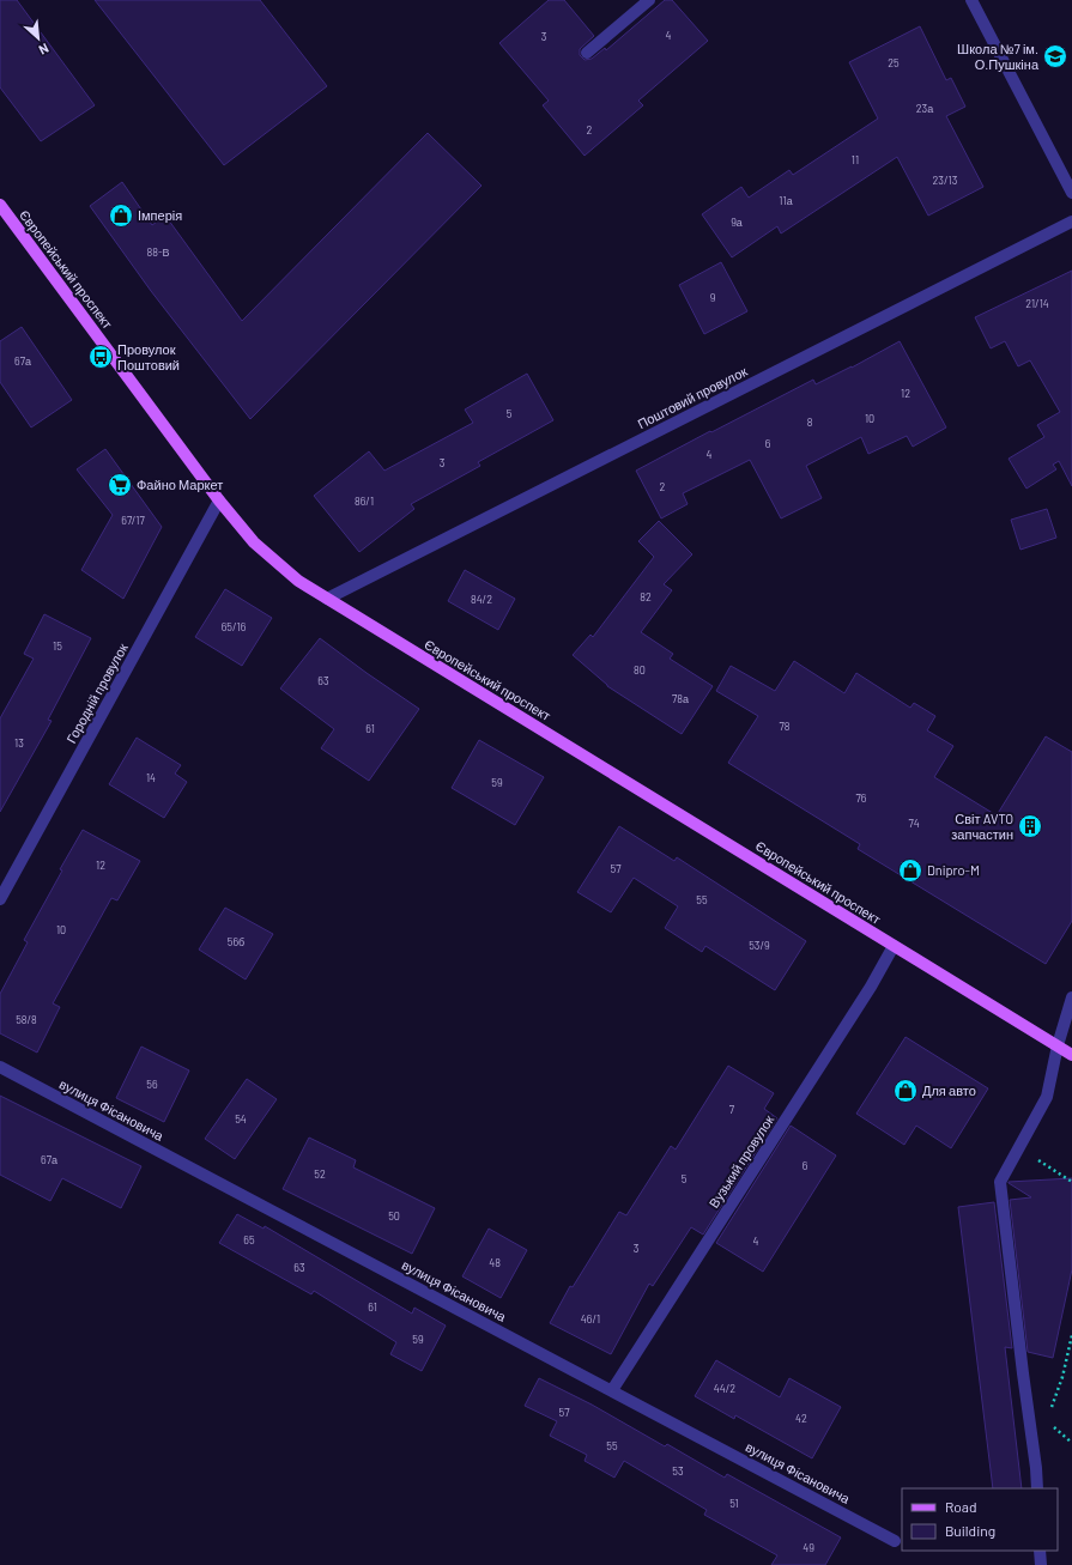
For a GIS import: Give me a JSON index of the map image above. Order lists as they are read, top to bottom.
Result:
{
  "streets": {
    "main road": ["Європейський проспект"],
    "street": [
      "Поштовий провулок",
      "Городній провулок",
      "вулиця Фісановича",
      "Вузький провулок"
    ]
  },
  "crossings": [
    ["Європейський проспект", "Поштовий провулок"],
    ["Європейський проспект", "Городній провулок"],
    ["Європейський проспект", "Вузький провулок"],
    ["вулиця Фісановича", "Вузький провулок"]
  ],
  "places": {
    "school or university": ["Школа №7 ім. О.Пушкіна"],
    "shop": ["Імперія", "Dnipro-M", "Для авто"],
    "bus stop": ["Провулок Поштовий"],
    "supermarket": ["Файно Маркет"],
    "building": ["Світ AVTO запчастин"]
  },
  "house_numbers": [
    "4",
    "3",
    "25",
    "23а",
    "2",
    "11",
    "23/13",
    "11а",
    "9а",
    "88-В",
    "9",
    "21/14",
    "67а",
    "12",
    "5",
    "10",
    "8",
    "6",
    "4",
    "3",
    "2",
    "86/1",
    "67/17",
    "82",
    "84/2",
    "65/16",
    "15",
    "80",
    "63",
    "78а",
    "78",
    "61",
    "13",
    "14",
    "59",
    "76",
    "74",
    "12",
    "57",
    "55",
    "10",
    "56б",
    "53/9",
    "58/8",
    "56",
    "7",
    "54",
    "67а",
    "6",
    "52",
    "5",
    "50",
    "65",
    "4",
    "3",
    "48",
    "63",
    "61",
    "46/1",
    "59",
    "44/2",
    "57",
    "42",
    "55",
    "53",
    "51",
    "49"
  ],
  "legend": ["Road", "Building"],
  "north": "bottom right"
}
